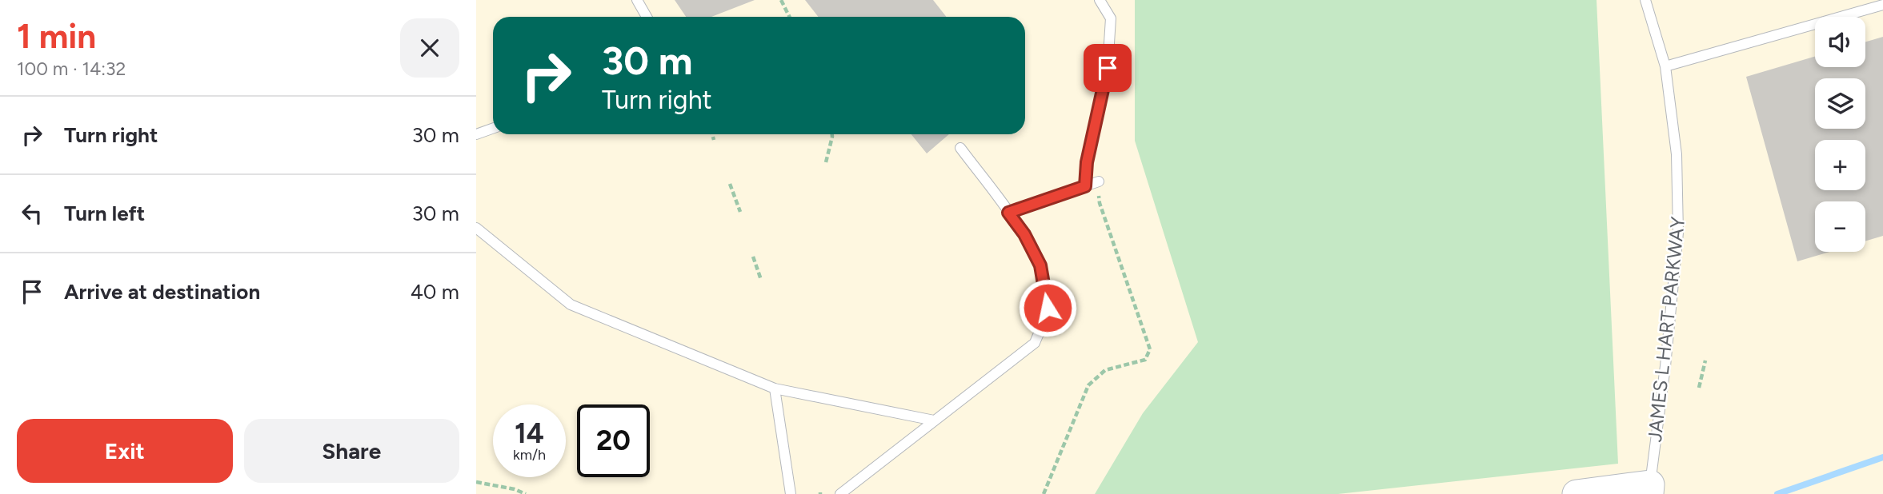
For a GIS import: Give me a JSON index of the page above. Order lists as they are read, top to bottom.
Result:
{
  "streets": {
    "lane": ["JAMES L HART PARKWAY"]
  },
  "page": {
    "heading": ["1 min", "100 m · 14:32"],
    "map_buttons": ["+", "−"],
    "turn": ["30 m", "Turn right"],
    "list": [
      {
        "name": "Turn right",
        "value": "30 m"
      },
      {
        "name": "Turn left",
        "value": "30 m"
      },
      {
        "name": "Arrive at destination",
        "value": "40 m"
      }
    ],
    "speed": "14 km/h",
    "limit": "20",
    "buttons": ["Exit", "Share"]
  }
}
